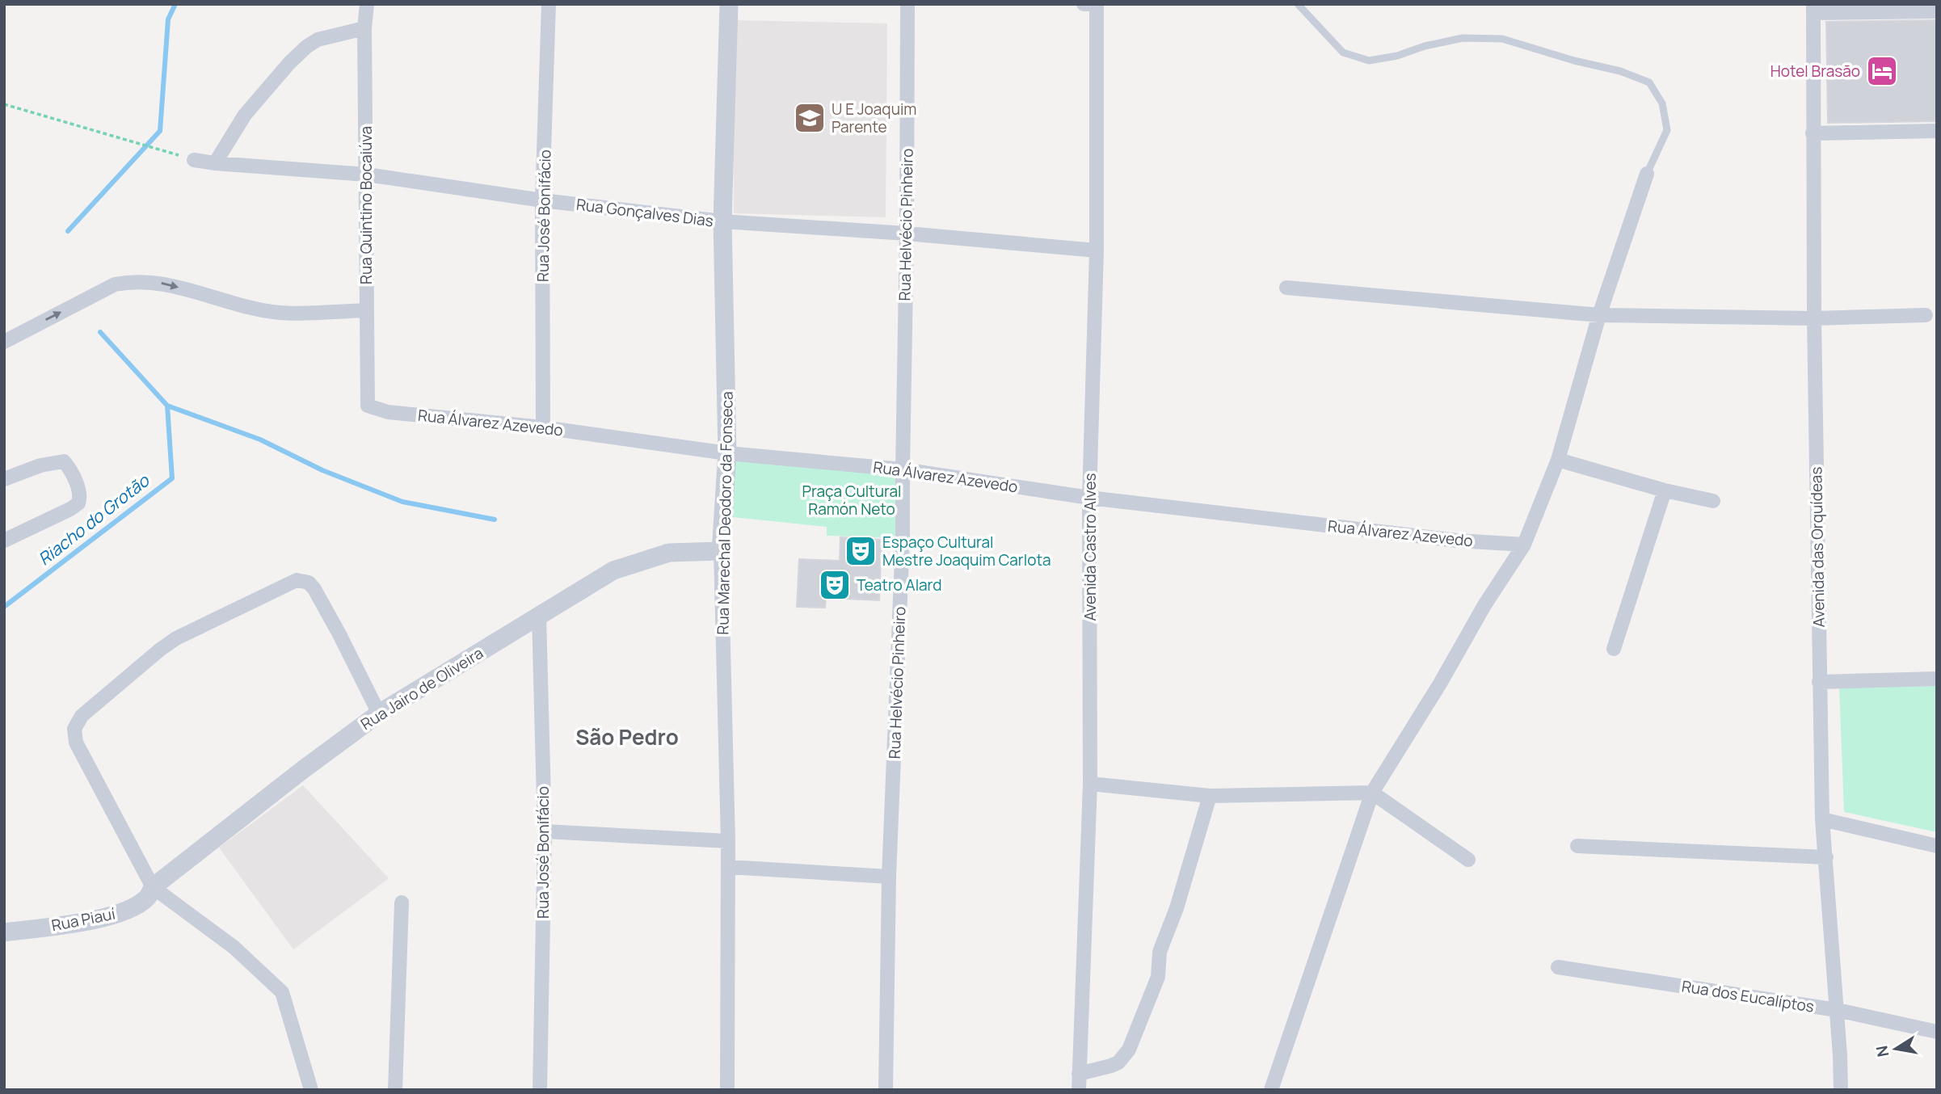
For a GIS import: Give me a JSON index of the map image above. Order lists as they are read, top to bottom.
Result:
{
  "streets": {
    "street": [
      "Rua Quintino Bocaiúva",
      "Rua Gonçalves Dias",
      "Rua José Bonifácio",
      "Rua Helvécio Pinheiro",
      "Rua Álvarez Azevedo",
      "Rua Marechal Deodoro da Fonseca",
      "Avenida Castro Alves",
      "Avenida das Orquídeas",
      "Rua Jairo de Oliveira",
      "Rua Piauí",
      "Rua dos Eucalíptos"
    ]
  },
  "crossings": [
    ["Rua Quintino Bocaiúva", "Rua Gonçalves Dias"],
    ["Rua Quintino Bocaiúva", "Rua Álvarez Azevedo"],
    ["Rua Gonçalves Dias", "Rua José Bonifácio"],
    ["Rua Gonçalves Dias", "Rua Helvécio Pinheiro"],
    ["Rua Gonçalves Dias", "Rua Marechal Deodoro da Fonseca"],
    ["Rua Gonçalves Dias", "Avenida Castro Alves"],
    ["Rua José Bonifácio", "Rua Álvarez Azevedo"],
    ["Rua José Bonifácio", "Rua Jairo de Oliveira"],
    ["Rua Helvécio Pinheiro", "Rua Álvarez Azevedo"],
    ["Rua Álvarez Azevedo", "Rua Marechal Deodoro da Fonseca"],
    ["Rua Álvarez Azevedo", "Avenida Castro Alves"],
    ["Rua Marechal Deodoro da Fonseca", "Rua Jairo de Oliveira"],
    ["Avenida das Orquídeas", "Rua dos Eucalíptos"],
    ["Rua Jairo de Oliveira", "Rua Piauí"]
  ],
  "districts": ["São Pedro"],
  "water": ["Riacho do Grotão"],
  "parks": ["Praça Cultural Ramón Neto"],
  "places": {
    "hotel": ["Hotel Brasão"],
    "school or university": ["U E Joaquim Parente"],
    "theatre": ["Espaço Cultural Mestre Joaquim Carlota", "Teatro Alard"]
  },
  "north": "left"
}
